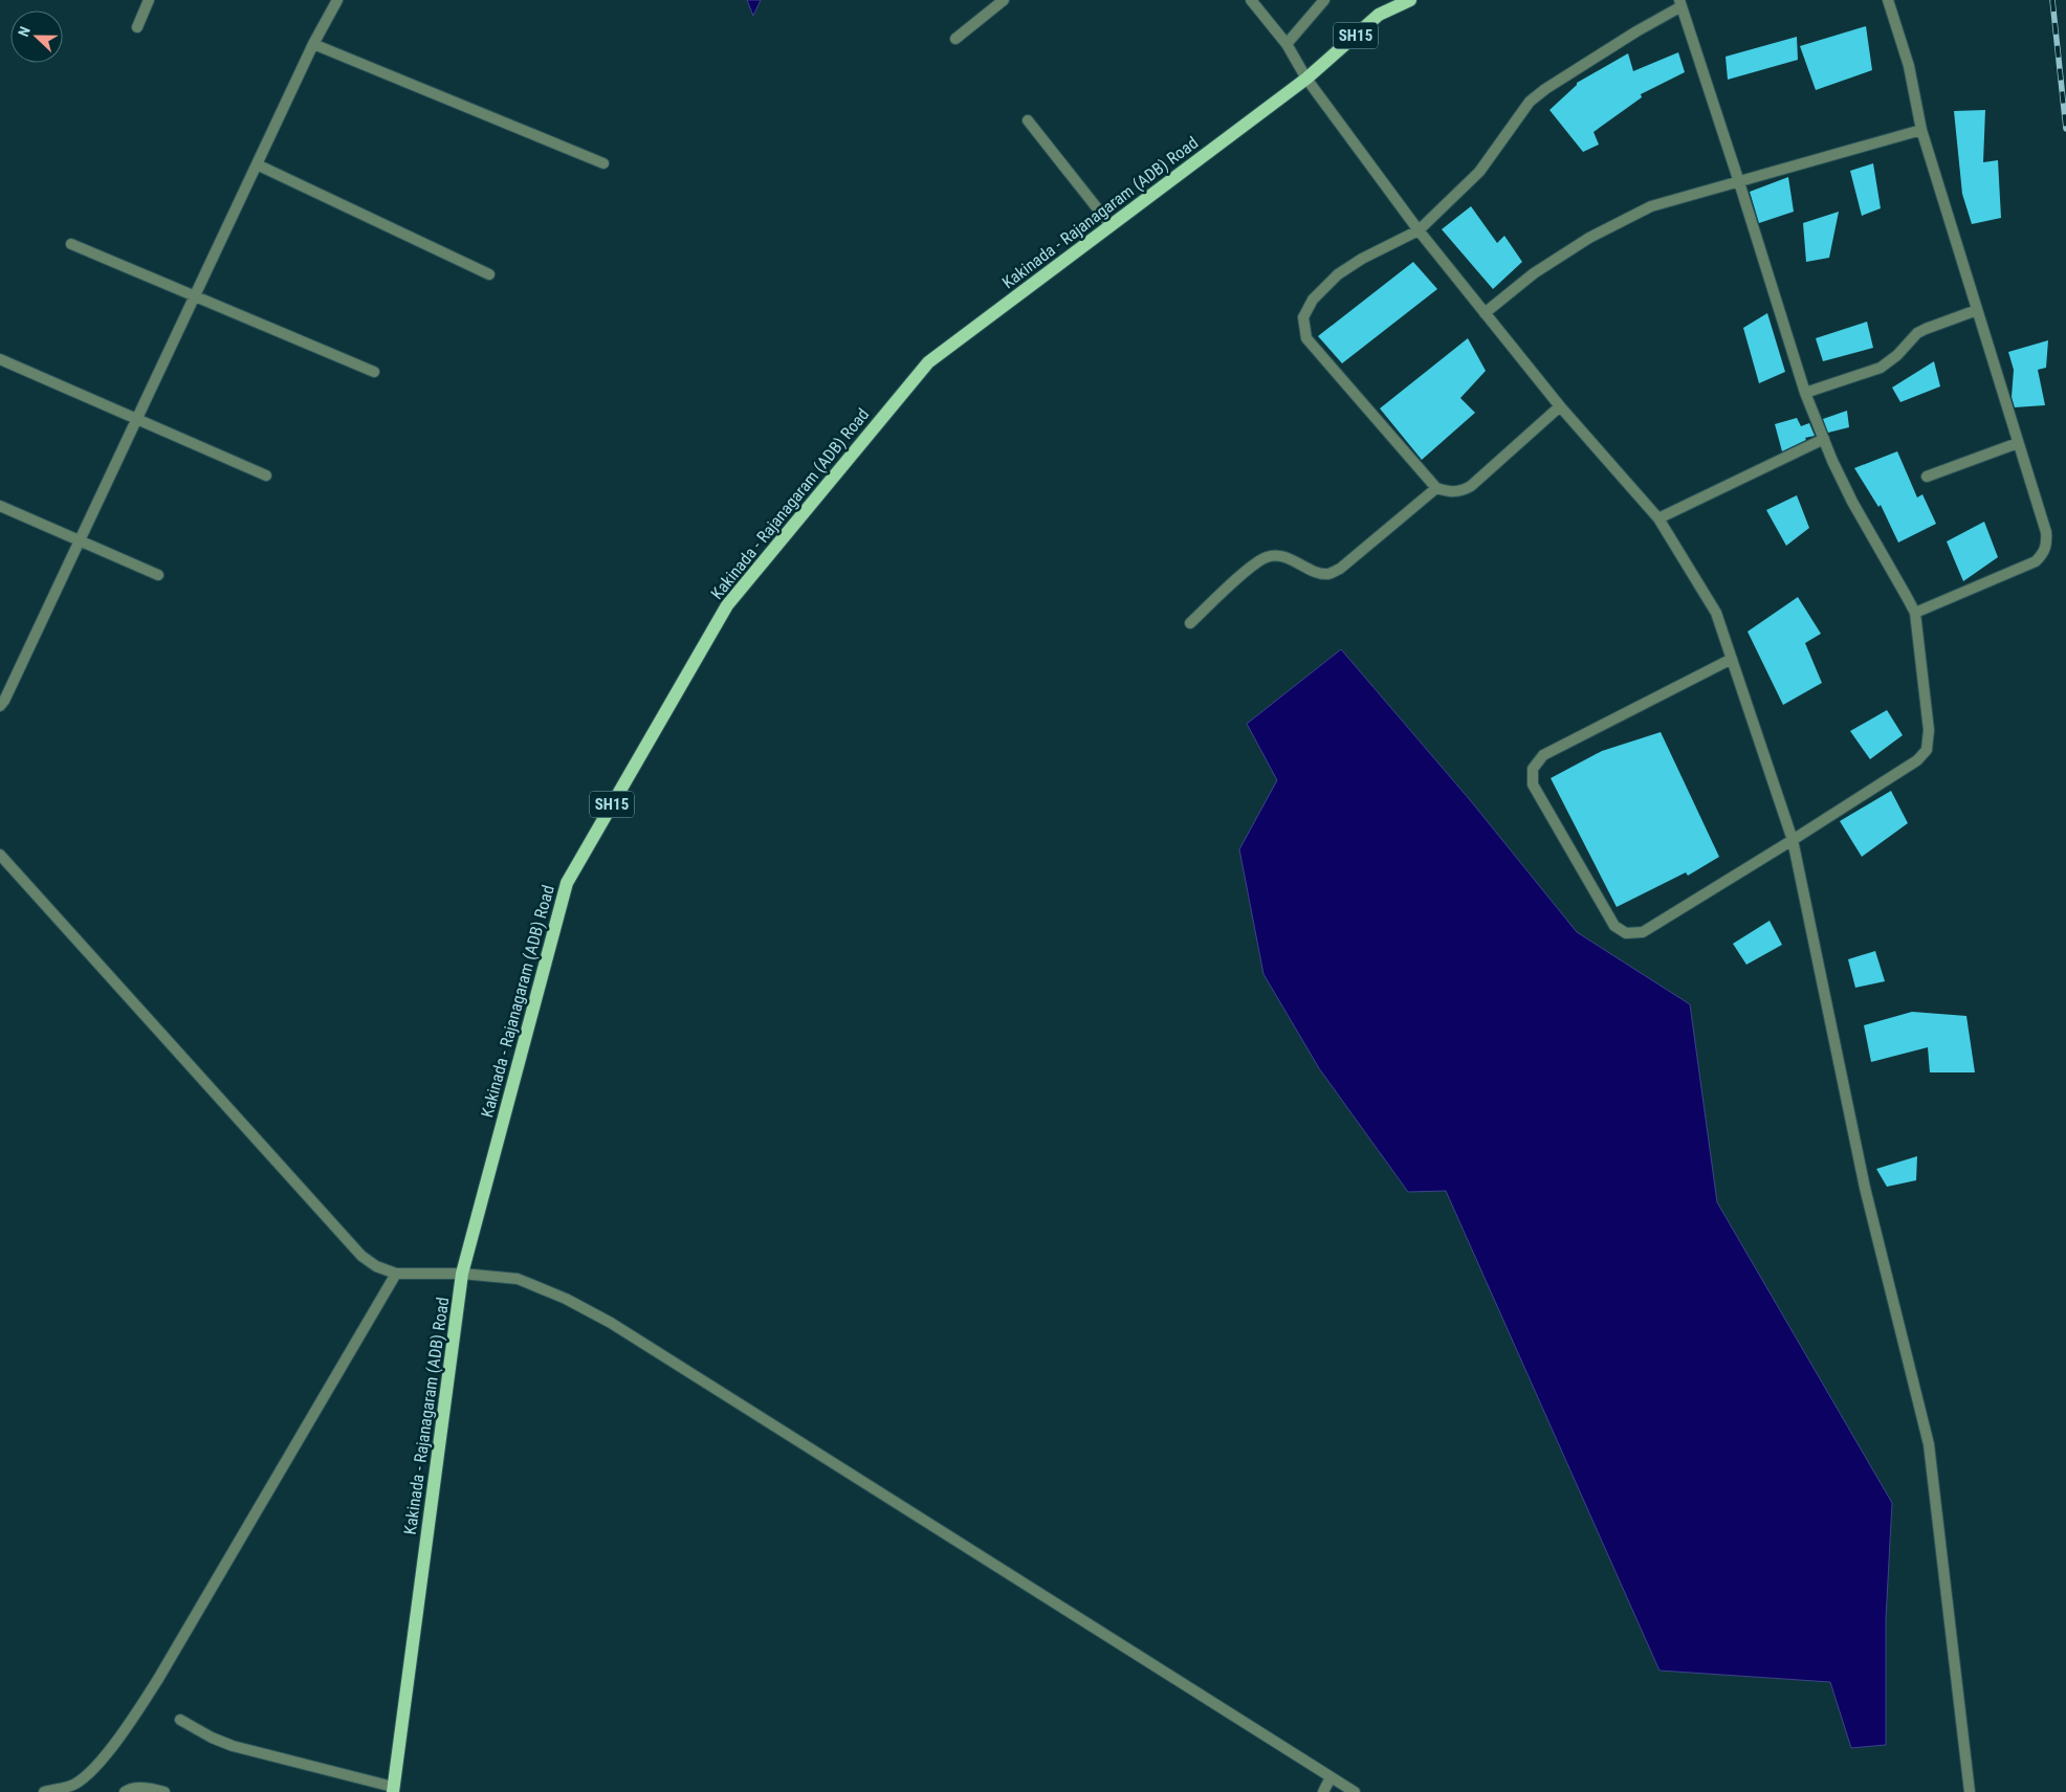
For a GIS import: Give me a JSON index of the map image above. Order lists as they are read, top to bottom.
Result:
{
  "streets": {
    "main road": ["SH15", "Kakinada - Rajanagaram (ADB) Road"]
  },
  "crossings": [
    ["SH15", "Kakinada - Rajanagaram (ADB) Road"]
  ],
  "north": "left"
}
